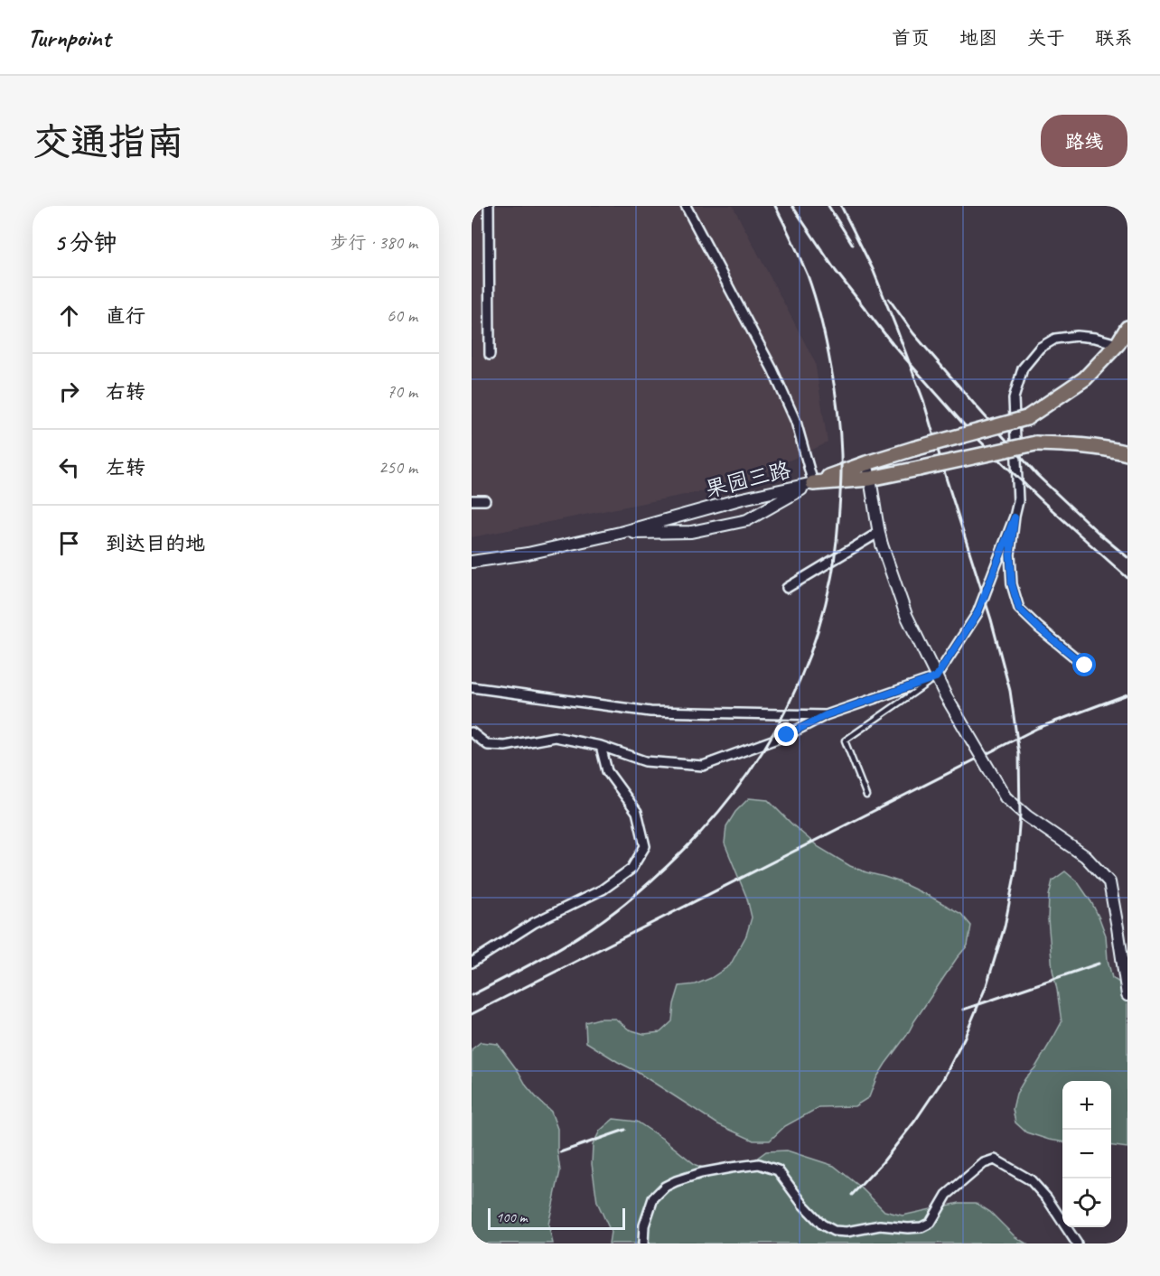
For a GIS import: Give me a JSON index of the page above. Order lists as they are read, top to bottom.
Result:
{
  "streets": {
    "street": ["果园三路"]
  },
  "scale_bar": "100 m",
  "page": {
    "header": "Turnpoint",
    "nav": [
      "首页",
      "地图",
      "关于",
      "联系"
    ],
    "buttons": "路线",
    "title": "交通指南",
    "heading": ["5 分钟", "步行 · 380 m"],
    "list": [
      ["直行", "60 m"],
      ["右转", "70 m"],
      ["左转", "250 m"],
      "到达目的地"
    ],
    "map_buttons": ["+", "−"],
    "scale": "100 m"
  }
}
